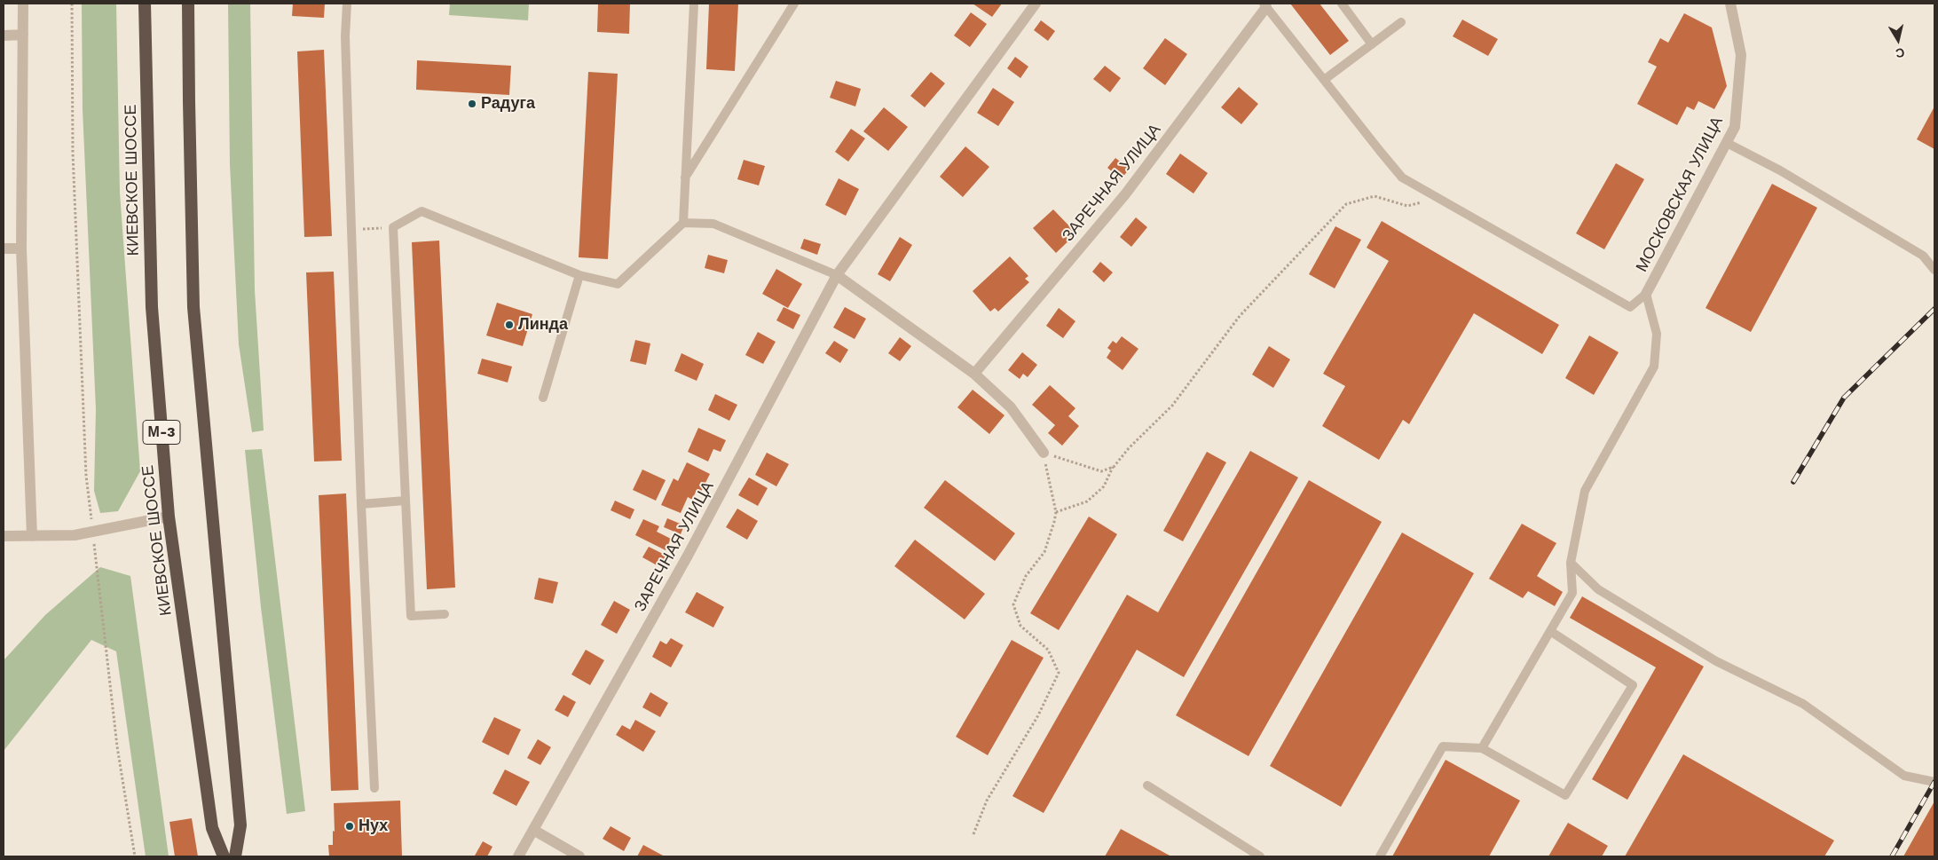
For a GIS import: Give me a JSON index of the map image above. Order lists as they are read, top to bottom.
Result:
{
  "streets": {
    "highway": ["КИЕВСКОЕ ШОССЕ", "М-3"],
    "street": ["ЗАРЕЧНАЯ УЛИЦА", "МОСКОВСКАЯ УЛИЦА"]
  },
  "places": ["Радуга", "Линда", "Нух"],
  "north": "bottom"
}
